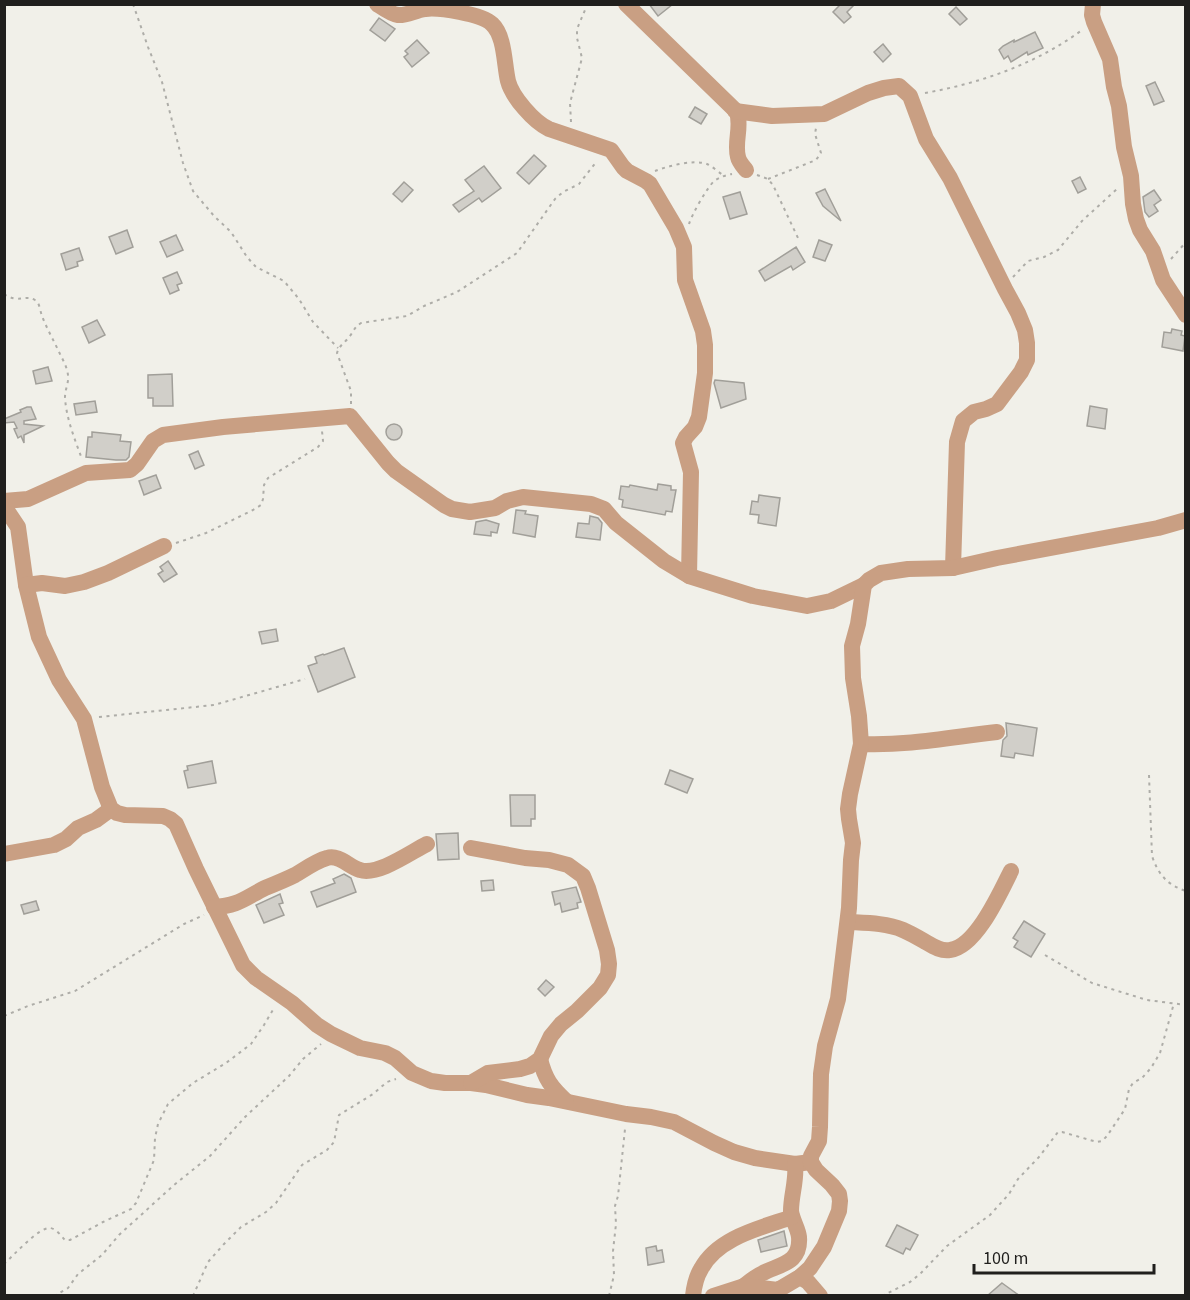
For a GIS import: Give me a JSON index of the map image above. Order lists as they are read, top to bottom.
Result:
{
  "scale_bar": "100 m"
}
